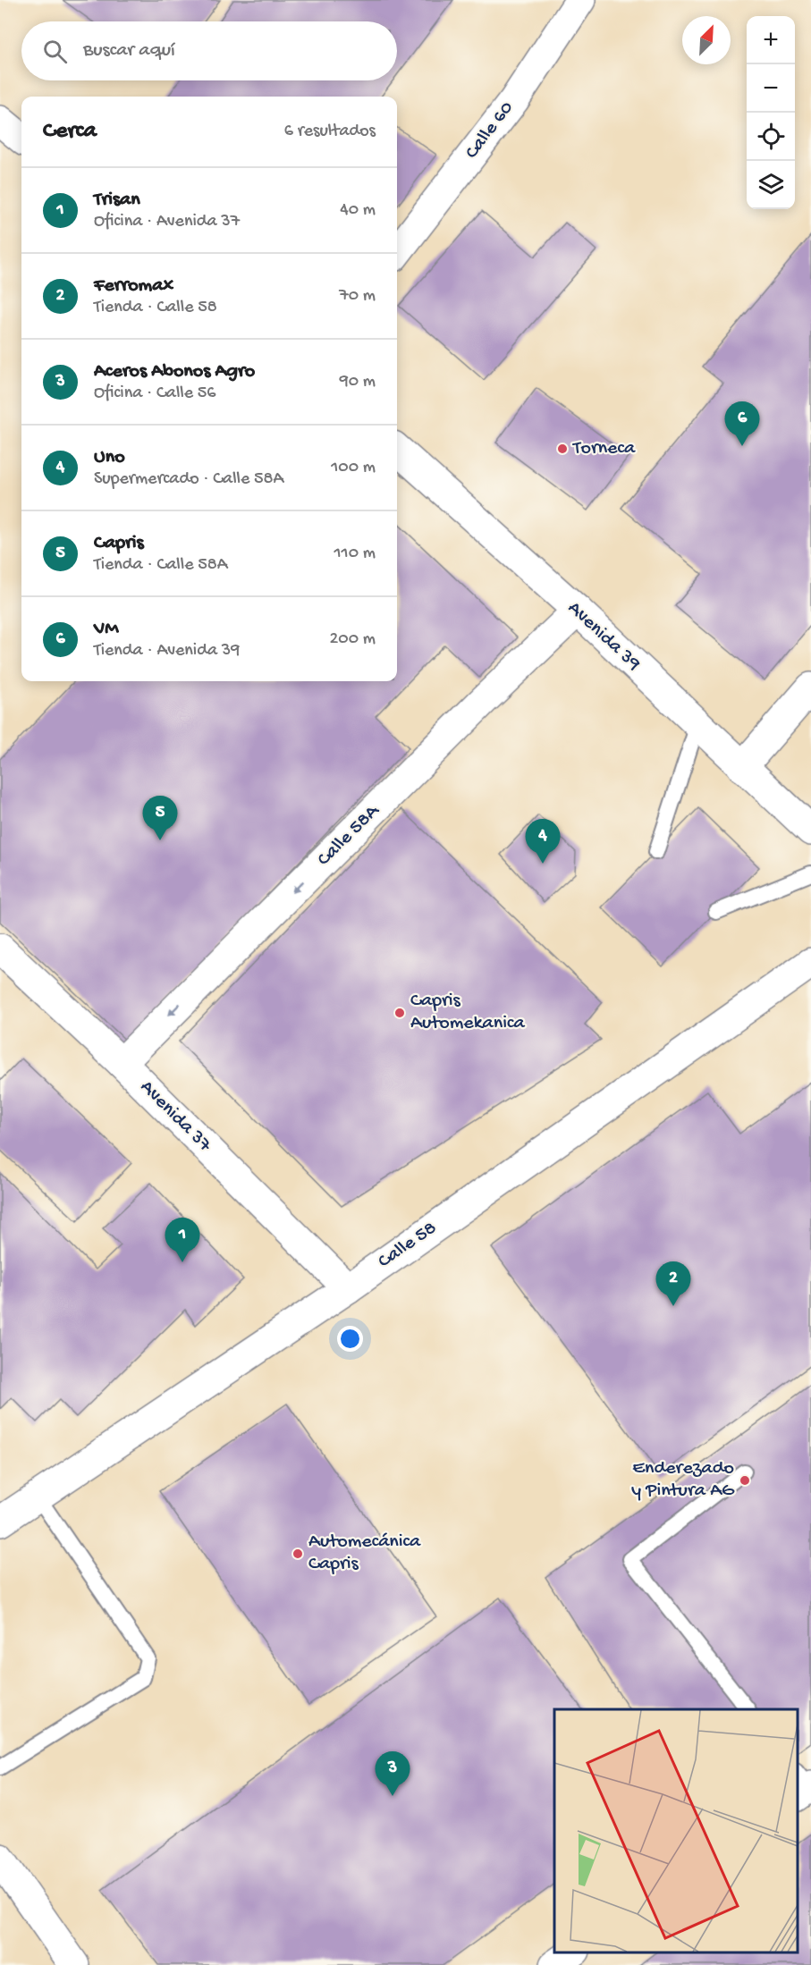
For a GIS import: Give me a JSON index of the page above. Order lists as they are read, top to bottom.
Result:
{
  "streets": {
    "street": [
      "Calle 60",
      "Avenida 39",
      "Calle 58A",
      "Avenida 37",
      "Calle 58"
    ]
  },
  "crossings": [
    ["Avenida 39", "Calle 58A"],
    ["Calle 58A", "Avenida 37"],
    ["Avenida 37", "Calle 58"]
  ],
  "one_way": ["Calle 58A"],
  "places": [
    "Torneca",
    "Capris Automekanica",
    "Enderezado y Pintura AG",
    "Automecánica Capris"
  ],
  "north": "top right",
  "page": {
    "map_buttons": ["+", "−"],
    "search": "Buscar aquí",
    "heading": ["Cerca", "6 resultados"],
    "list": [
      {
        "mark": "1",
        "name": "Trisan",
        "note": "Oficina · Avenida 37",
        "value": "40 m"
      },
      {
        "mark": "2",
        "name": "Ferromax",
        "note": "Tienda · Calle 58",
        "value": "70 m"
      },
      {
        "mark": "3",
        "name": "Aceros Abonos Agro",
        "note": "Oficina · Calle 56",
        "value": "90 m"
      },
      {
        "mark": "4",
        "name": "Uno",
        "note": "Supermercado · Calle 58A",
        "value": "100 m"
      },
      {
        "mark": "5",
        "name": "Capris",
        "note": "Tienda · Calle 58A",
        "value": "110 m"
      },
      {
        "mark": "6",
        "name": "VM",
        "note": "Tienda · Avenida 39",
        "value": "200 m"
      }
    ],
    "pins": [
      "6",
      "5",
      "4",
      "1",
      "2",
      "3"
    ]
  }
}
